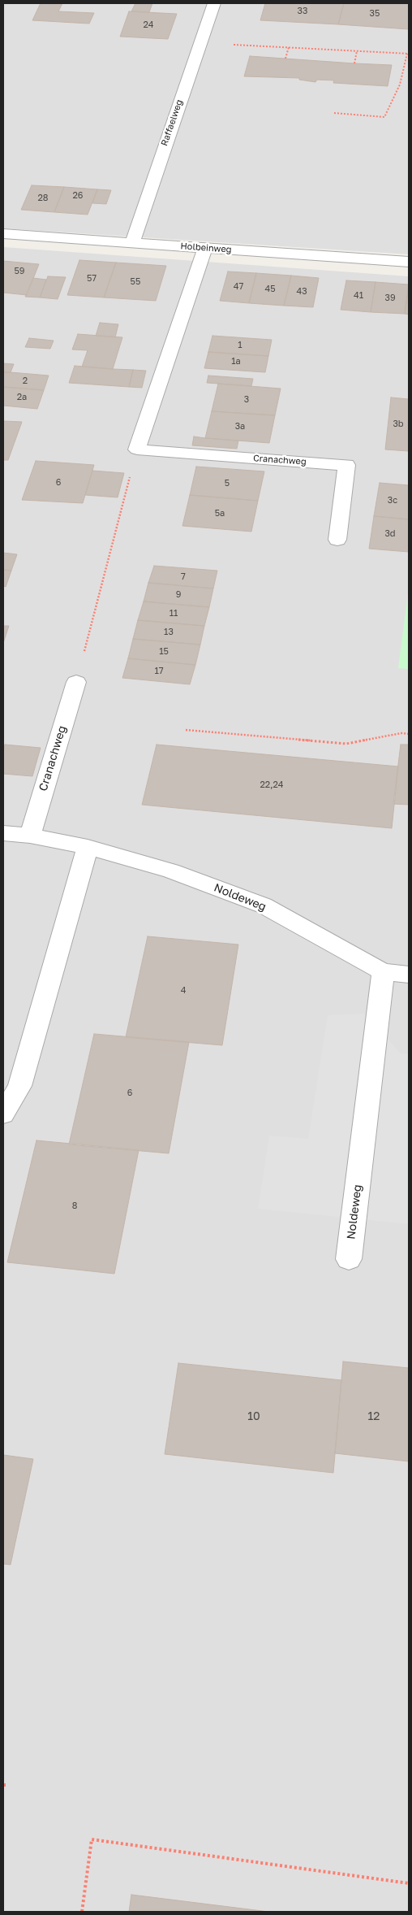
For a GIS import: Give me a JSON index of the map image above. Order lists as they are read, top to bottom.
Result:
{
  "streets": {
    "street": [
      "Raffaelweg",
      "Holbeinweg",
      "Cranachweg",
      "Noldeweg"
    ]
  },
  "crossings": [
    ["Raffaelweg", "Holbeinweg"],
    ["Cranachweg", "Noldeweg"]
  ],
  "house_numbers": [
    "33",
    "35",
    "24",
    "26",
    "28",
    "59",
    "57",
    "55",
    "47",
    "45",
    "43",
    "41",
    "39",
    "1",
    "1a",
    "2",
    "2a",
    "3",
    "3b",
    "3a",
    "6",
    "5",
    "3c",
    "5a",
    "3d",
    "7",
    "9",
    "11",
    "13",
    "15",
    "17",
    "22,24",
    "4",
    "6",
    "8",
    "10",
    "12"
  ]
}
